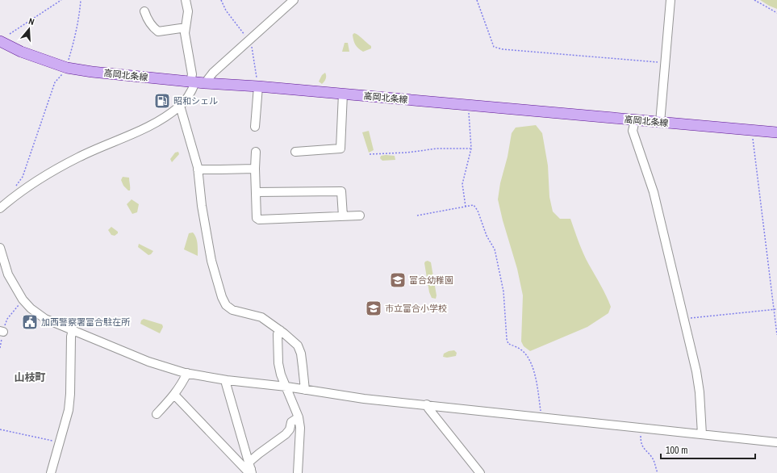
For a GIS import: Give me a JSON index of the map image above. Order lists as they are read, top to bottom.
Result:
{
  "streets": {
    "main road": ["高岡北条線"]
  },
  "districts": ["山枝町"],
  "places": {
    "fuel station": ["昭和シェル"],
    "school or university": ["富合幼稚園", "市立富合小学校"],
    "public building": ["加西警察署富合駐在所"]
  },
  "scale_bar": "100 m",
  "north": "top"
}
